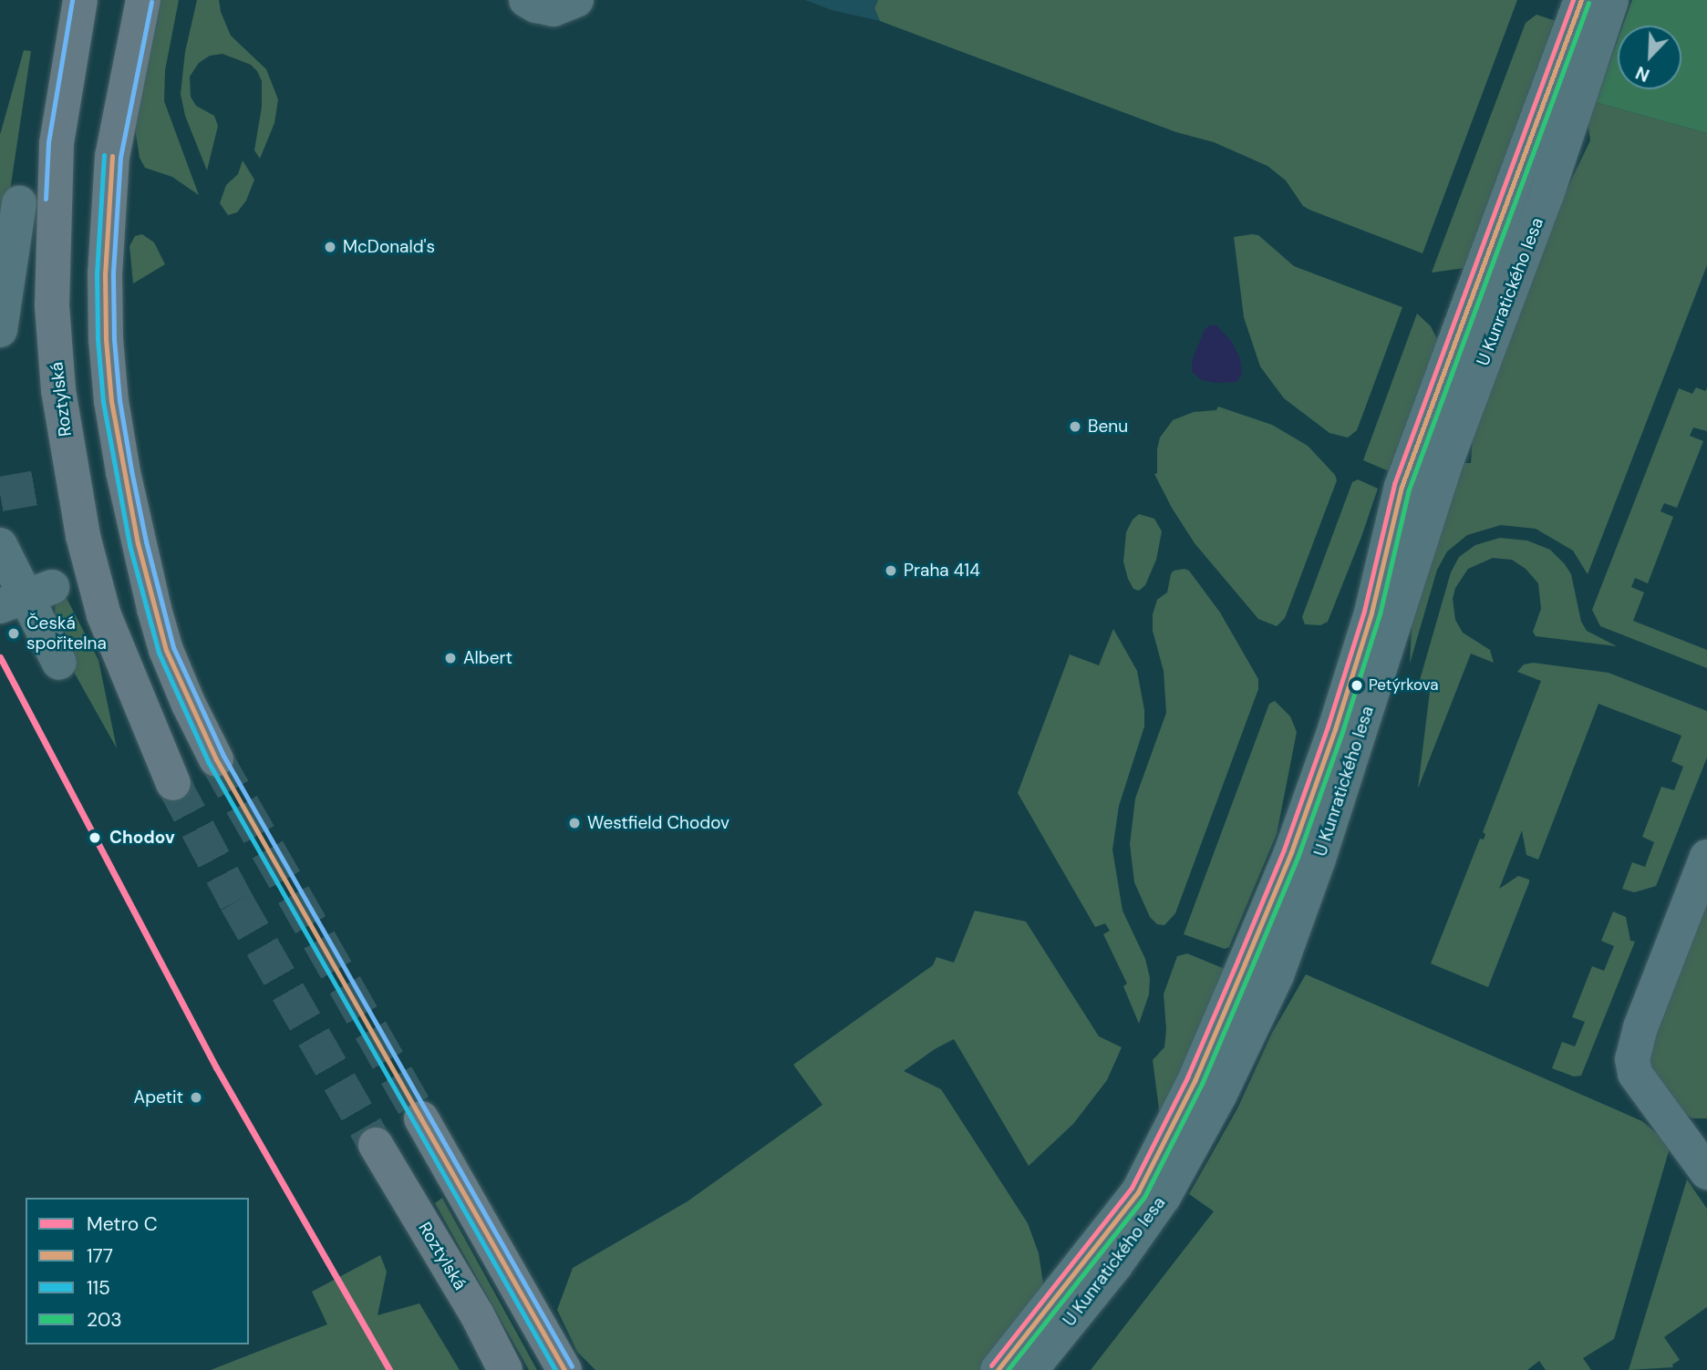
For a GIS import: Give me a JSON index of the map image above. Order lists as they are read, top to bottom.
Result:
{
  "streets": {
    "main road": ["Roztylská"],
    "street": ["U Kunratického lesa"]
  },
  "places": [
    "McDonald's",
    "Benu",
    "Praha 414",
    "Česká spořitelna",
    "Albert",
    "Petýrkova",
    "Westfield Chodov",
    "Chodov",
    "Apetit"
  ],
  "lines": [
    "transit line 177",
    "transit line 203",
    "transit line 115",
    "metro line C"
  ],
  "legend": [
    "Metro C",
    "177",
    "115",
    "203"
  ],
  "north": "bottom left"
}
